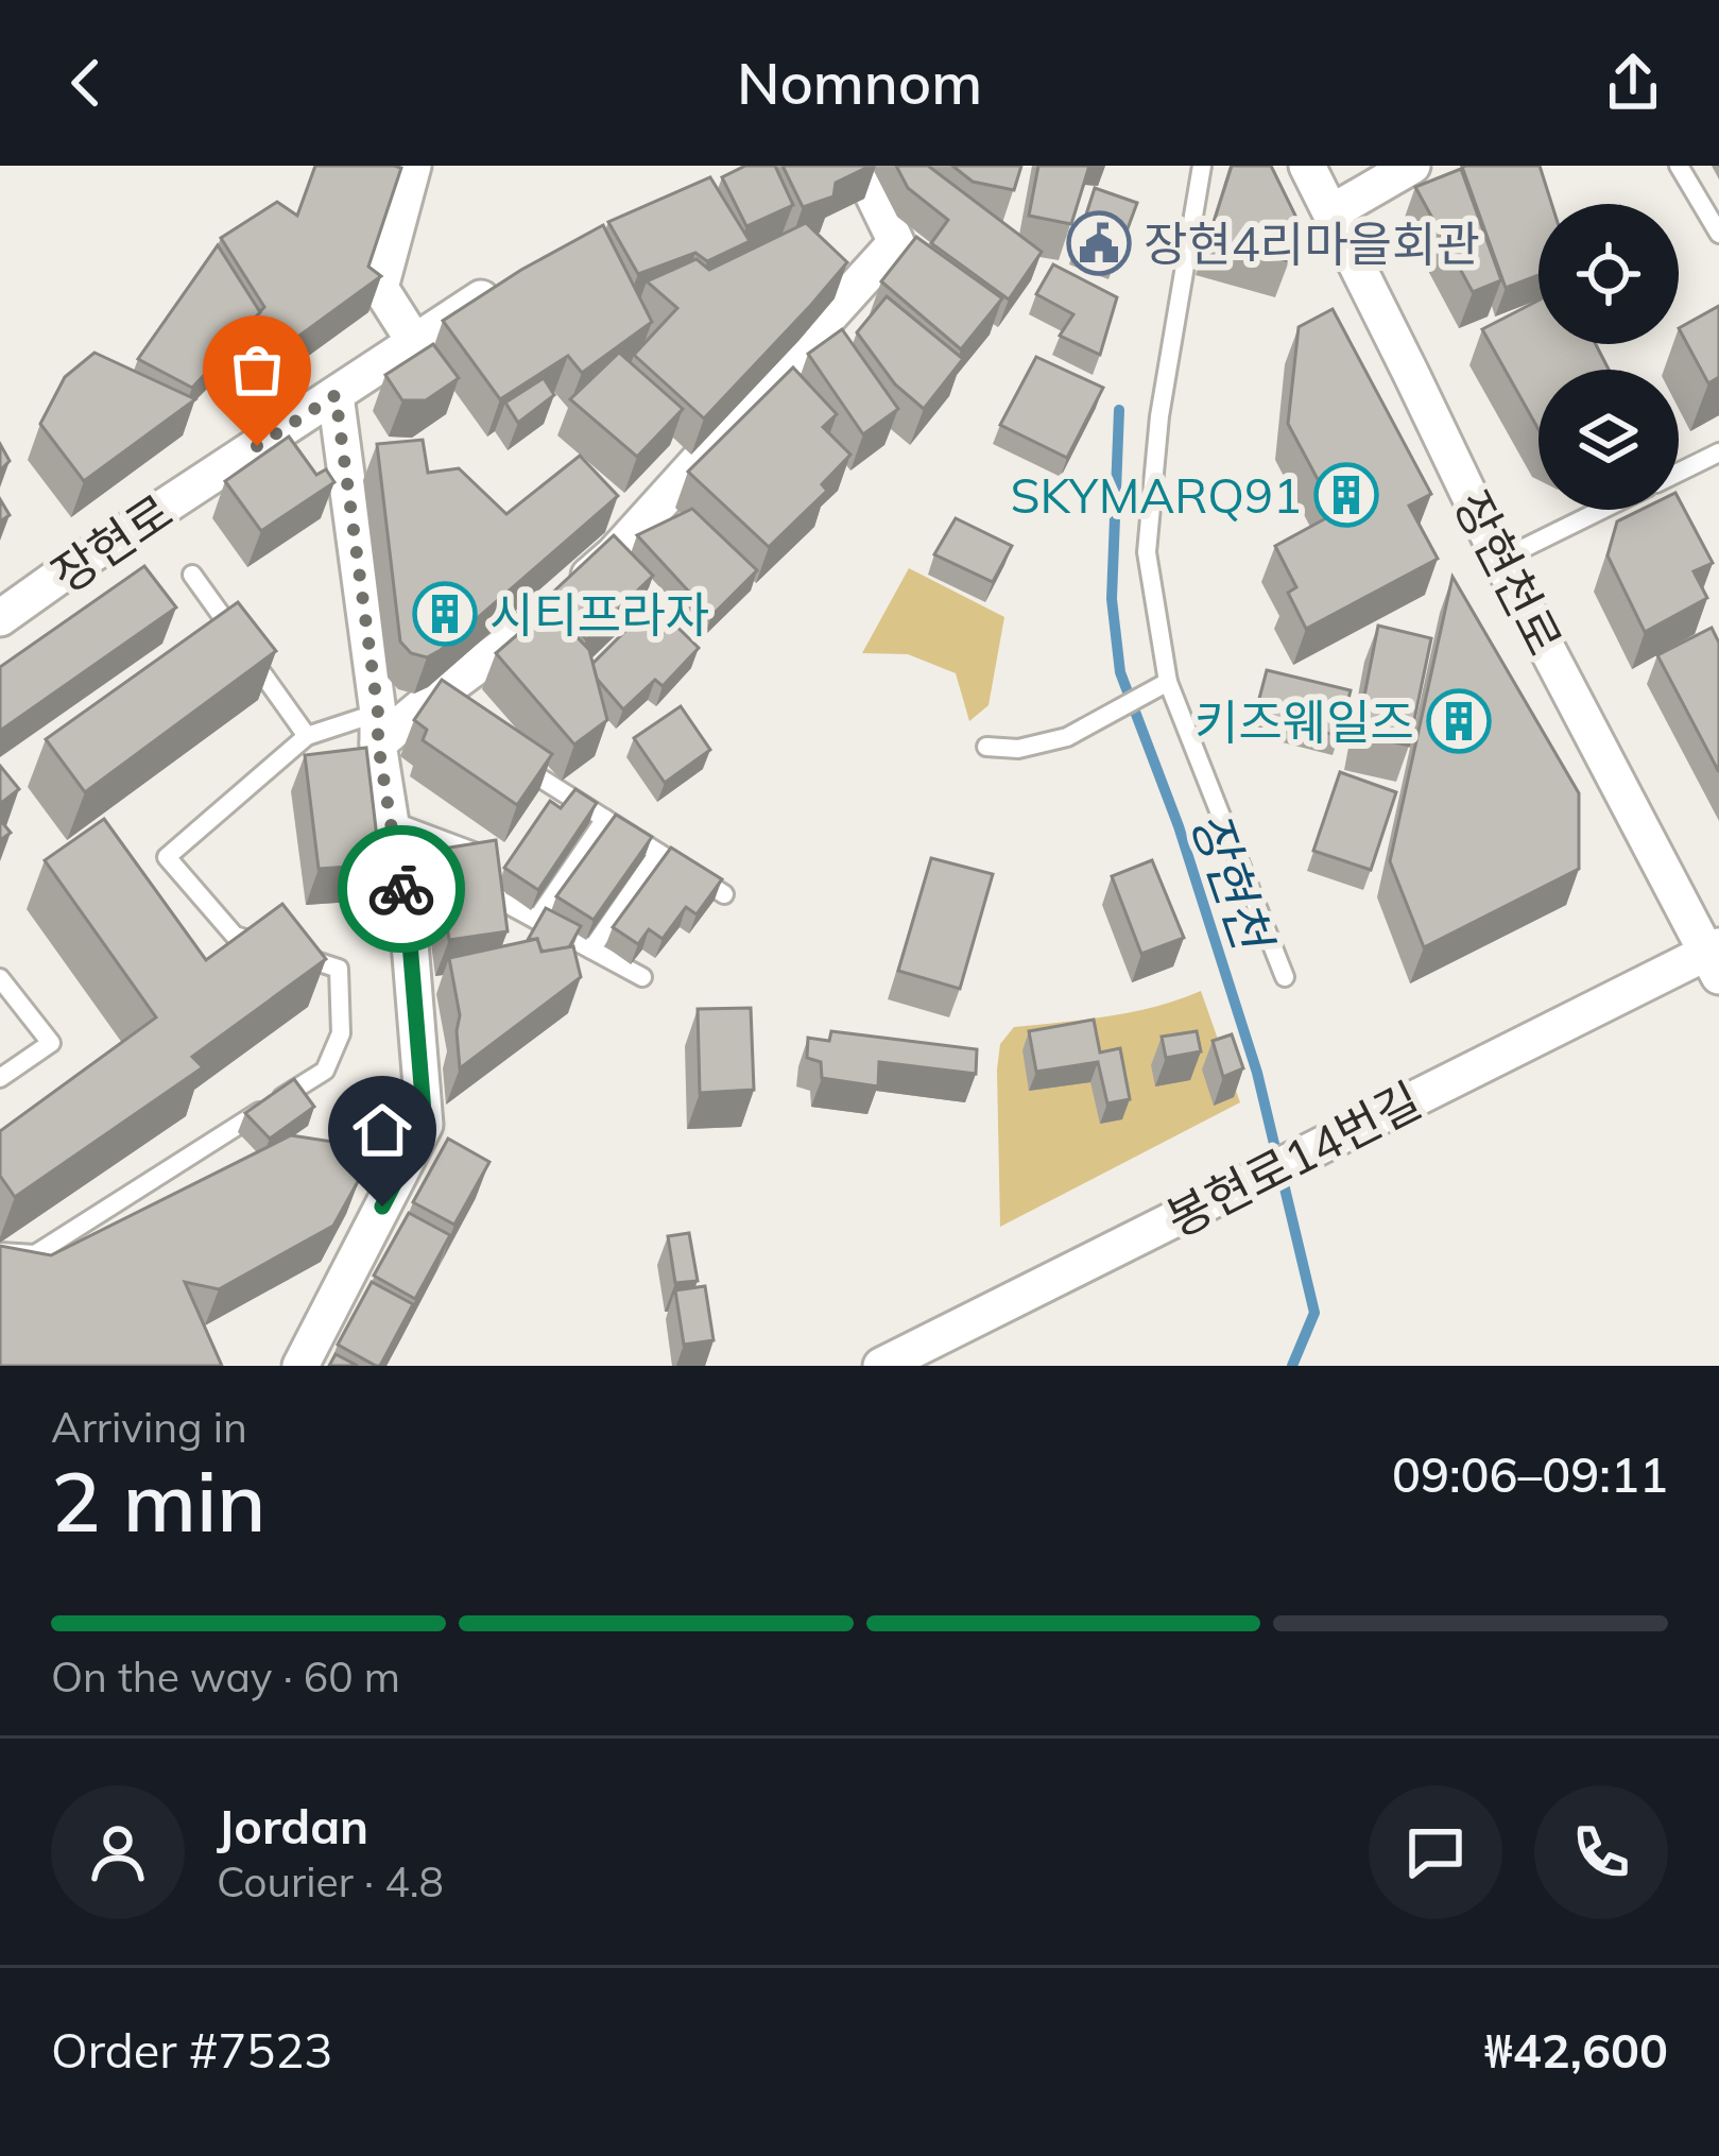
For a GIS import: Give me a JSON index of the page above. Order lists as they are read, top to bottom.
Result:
{
  "streets": {
    "street": ["장현로", "장현천로", "봉현로14번길"]
  },
  "crossings": [
    ["장현천로", "봉현로14번길"]
  ],
  "water": ["장현천"],
  "places": {
    "public building": ["장현4리마을회관"],
    "building": ["SKYMARQ91", "시티프라자", "키즈웨일즈"]
  },
  "page": {
    "header": "Nomnom",
    "heading": ["2 min", "Arriving in", "09:06–09:11"],
    "panel": [
      "Jordan",
      "Courier · 4.8",
      "Order #7523",
      "₩42,600"
    ],
    "bar": "On the way · 60 m"
  }
}
